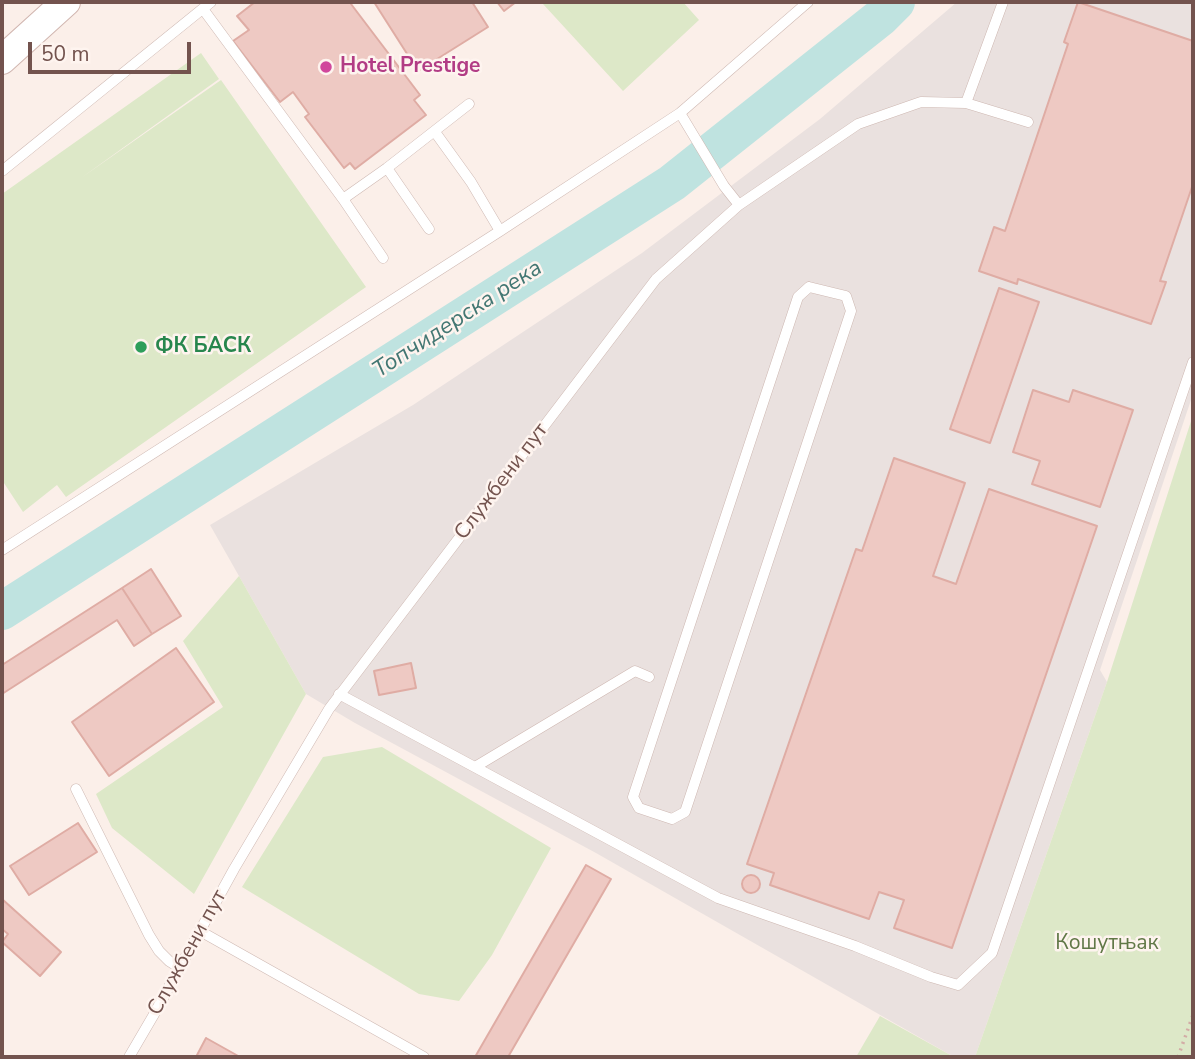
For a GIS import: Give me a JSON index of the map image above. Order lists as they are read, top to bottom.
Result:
{
  "streets": {
    "lane": ["Службени пут"]
  },
  "water": ["Топчидерска река"],
  "parks": ["Кошутњак"],
  "places": ["Hotel Prestige", "ФК БАСК"],
  "scale_bar": "50 m"
}
